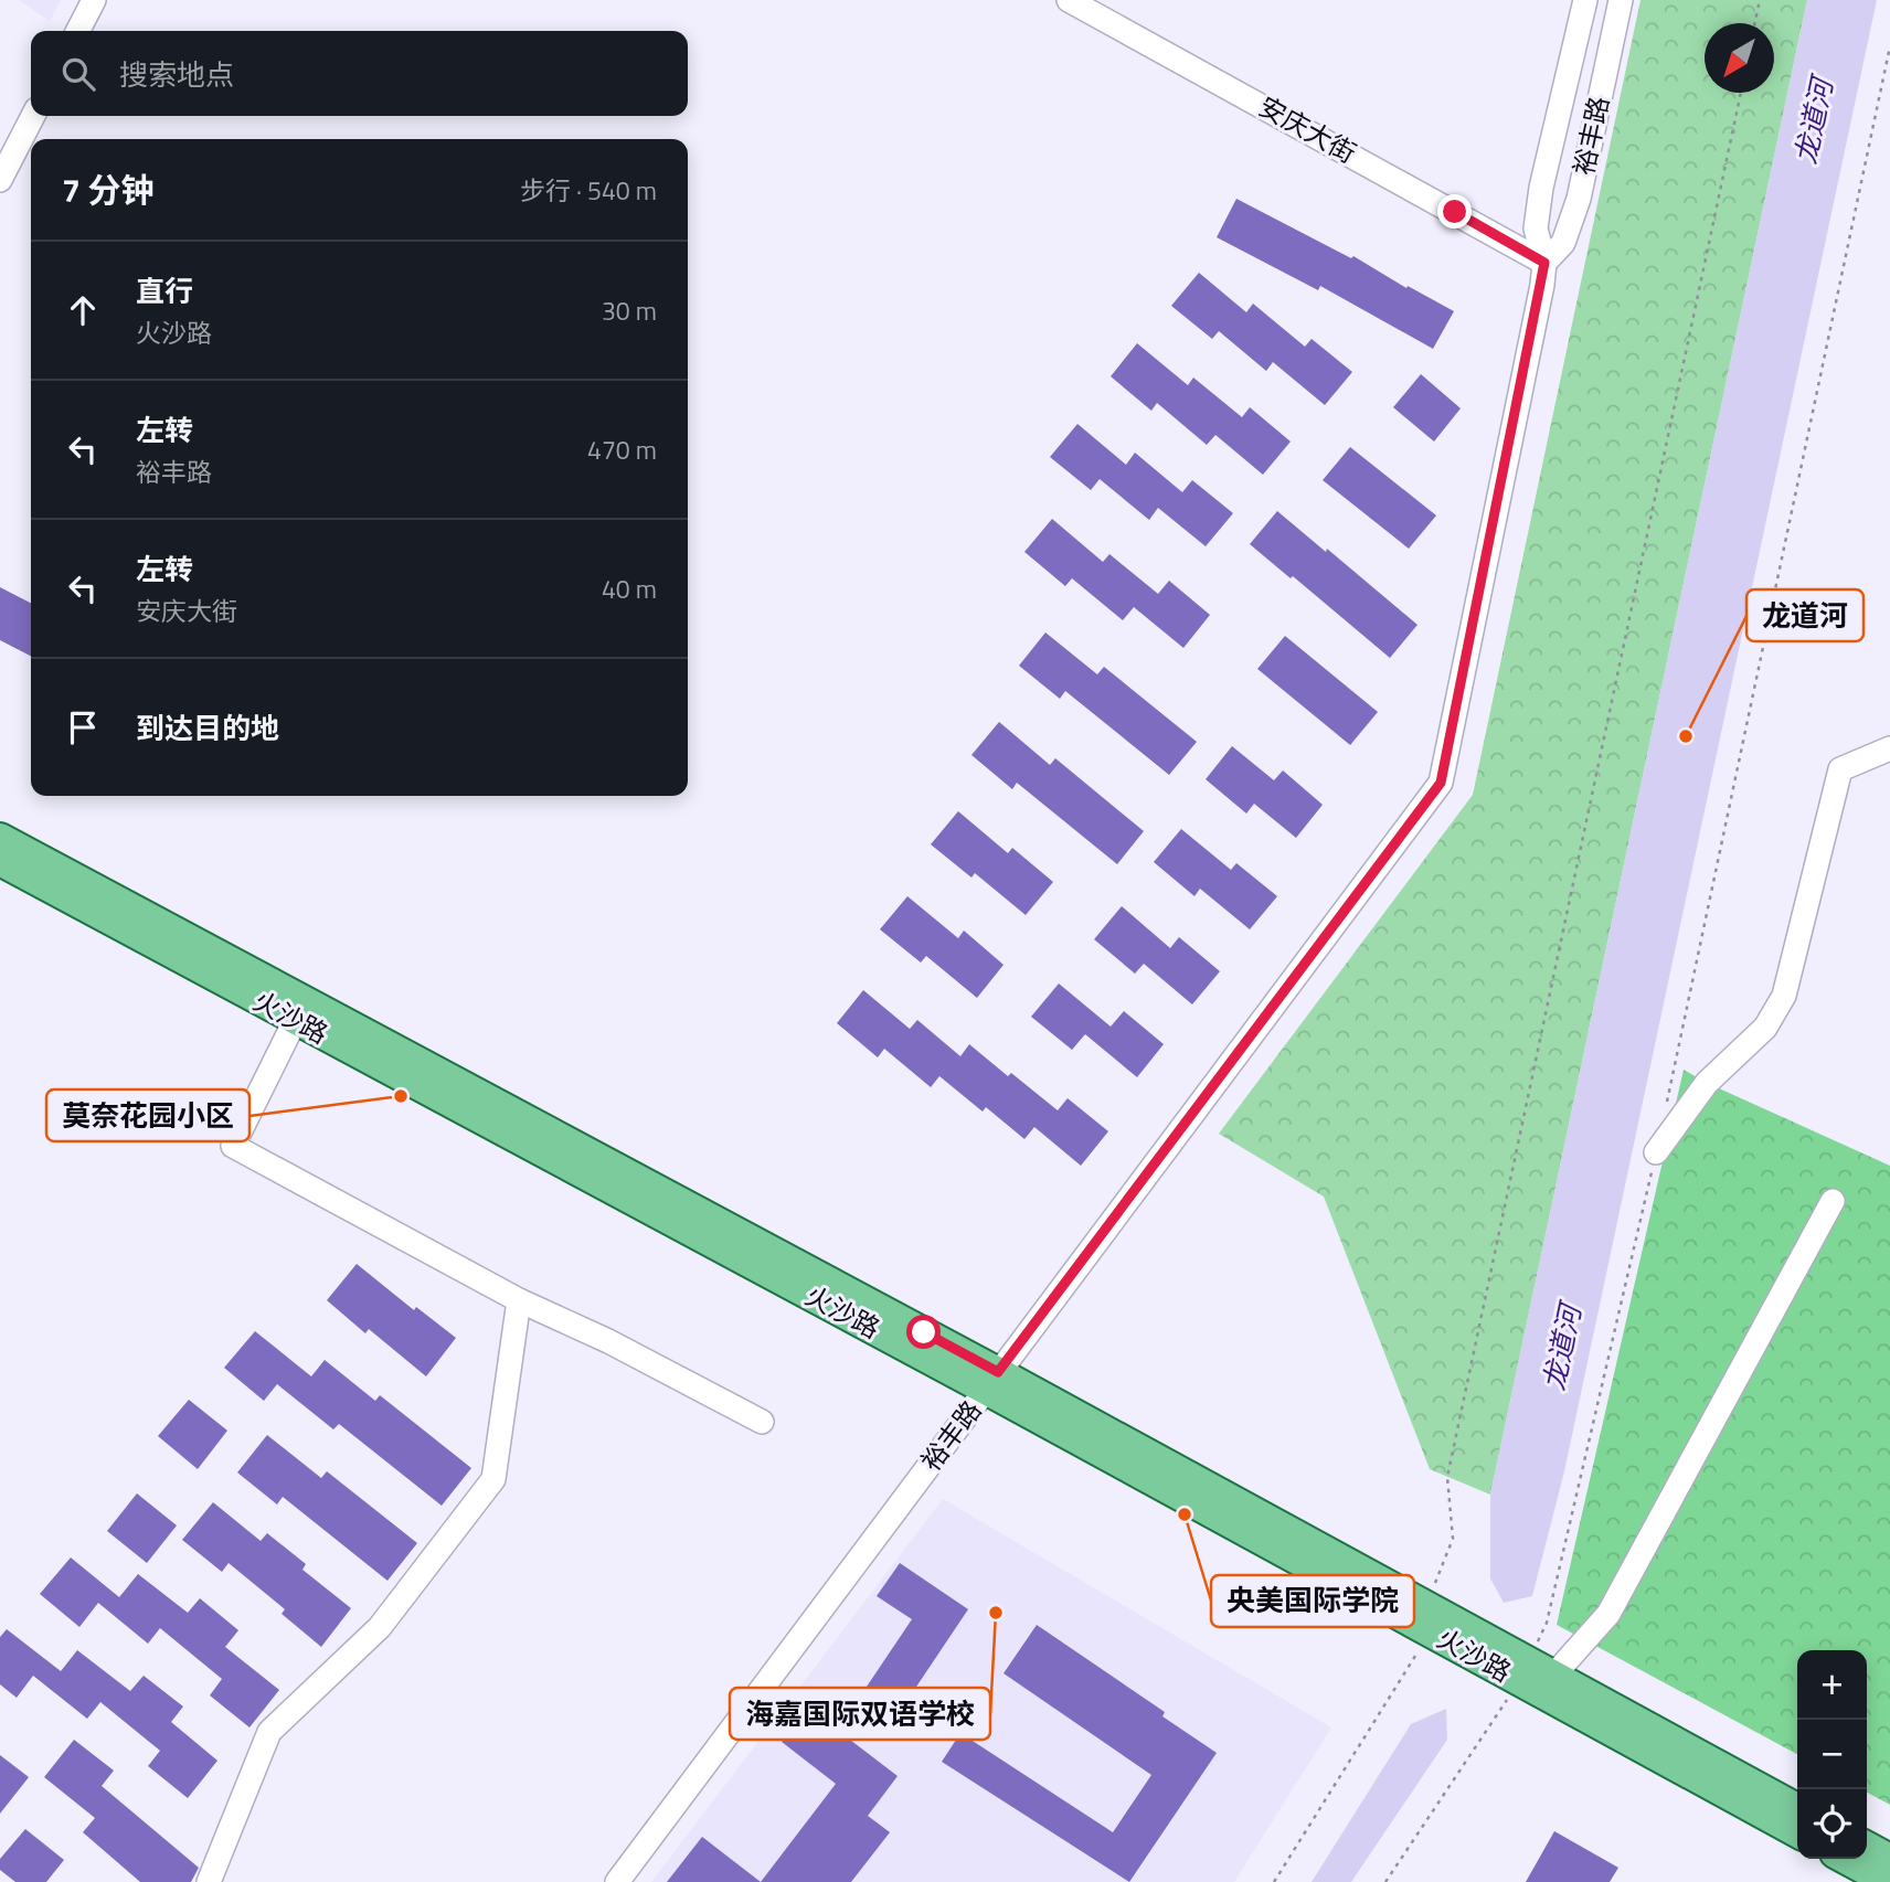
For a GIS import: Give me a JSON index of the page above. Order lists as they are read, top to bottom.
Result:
{
  "streets": {
    "main road": ["火沙路"],
    "street": ["安庆大街", "裕丰路"]
  },
  "crossings": [
    ["安庆大街", "裕丰路"],
    ["裕丰路", "火沙路"]
  ],
  "water": ["龙道河"],
  "places": [
    "龙道河",
    "莫奈花园小区",
    "央美国际学院",
    "海嘉国际双语学校"
  ],
  "north": "bottom left",
  "page": {
    "search": "搜索地点",
    "heading": ["7 分钟", "步行 · 540 m"],
    "list": [
      ["直行", "火沙路", "30 m"],
      ["左转", "裕丰路", "470 m"],
      ["左转", "安庆大街", "40 m"],
      "到达目的地"
    ],
    "map_buttons": ["+", "−"]
  }
}
